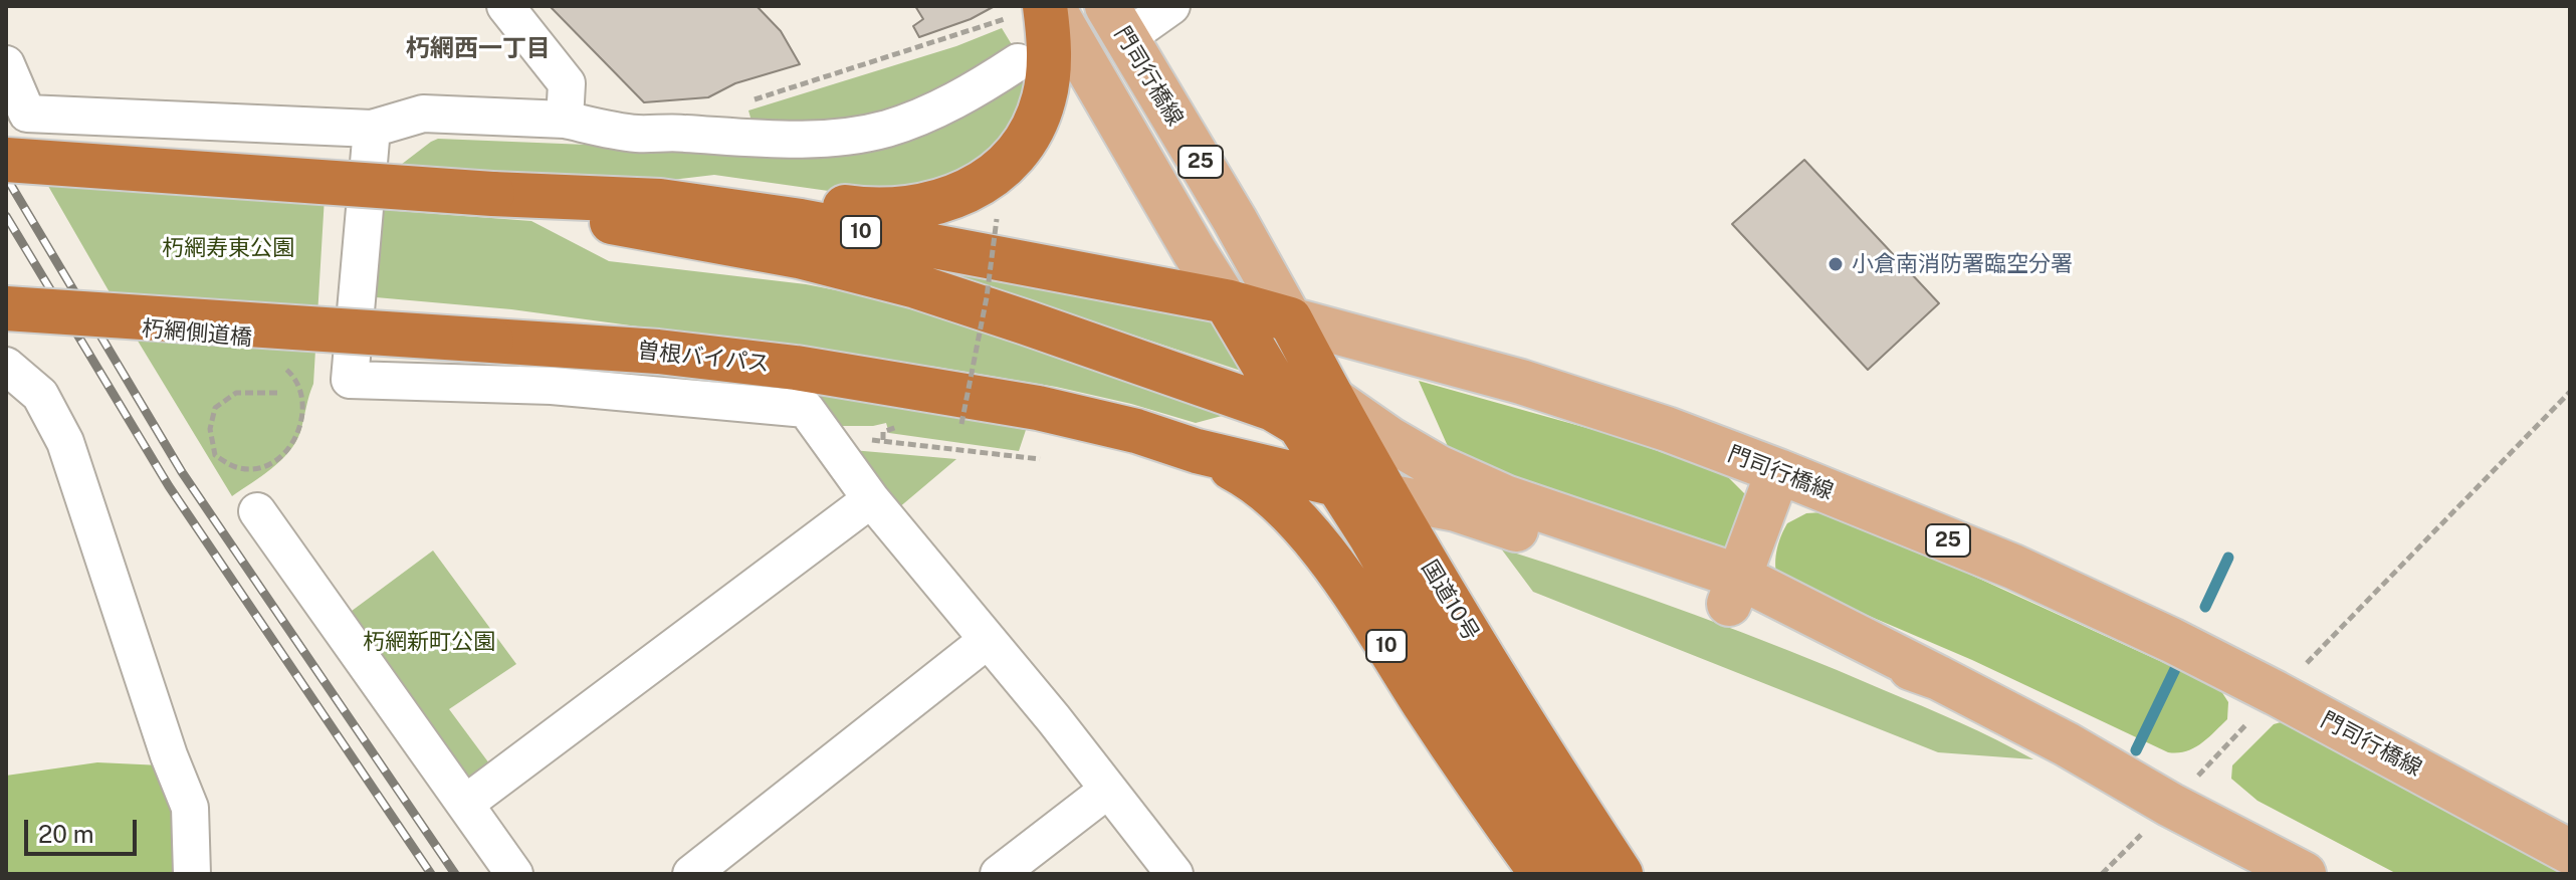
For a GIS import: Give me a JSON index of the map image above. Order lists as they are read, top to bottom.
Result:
{
  "streets": {
    "highway": ["10", "曽根バイパス", "国道10号"],
    "main road": ["門司行橋線", "25"],
    "path": ["朽網側道橋"]
  },
  "crossings": [
    ["門司行橋線", "10"],
    ["25", "10"],
    ["10", "曽根バイパス"],
    ["10", "国道10号"],
    ["曽根バイパス", "国道10号"]
  ],
  "districts": ["朽網西一丁目"],
  "parks": ["朽網寿東公園", "朽網新町公園"],
  "places": ["小倉南消防署臨空分署"],
  "scale_bar": "20 m"
}
